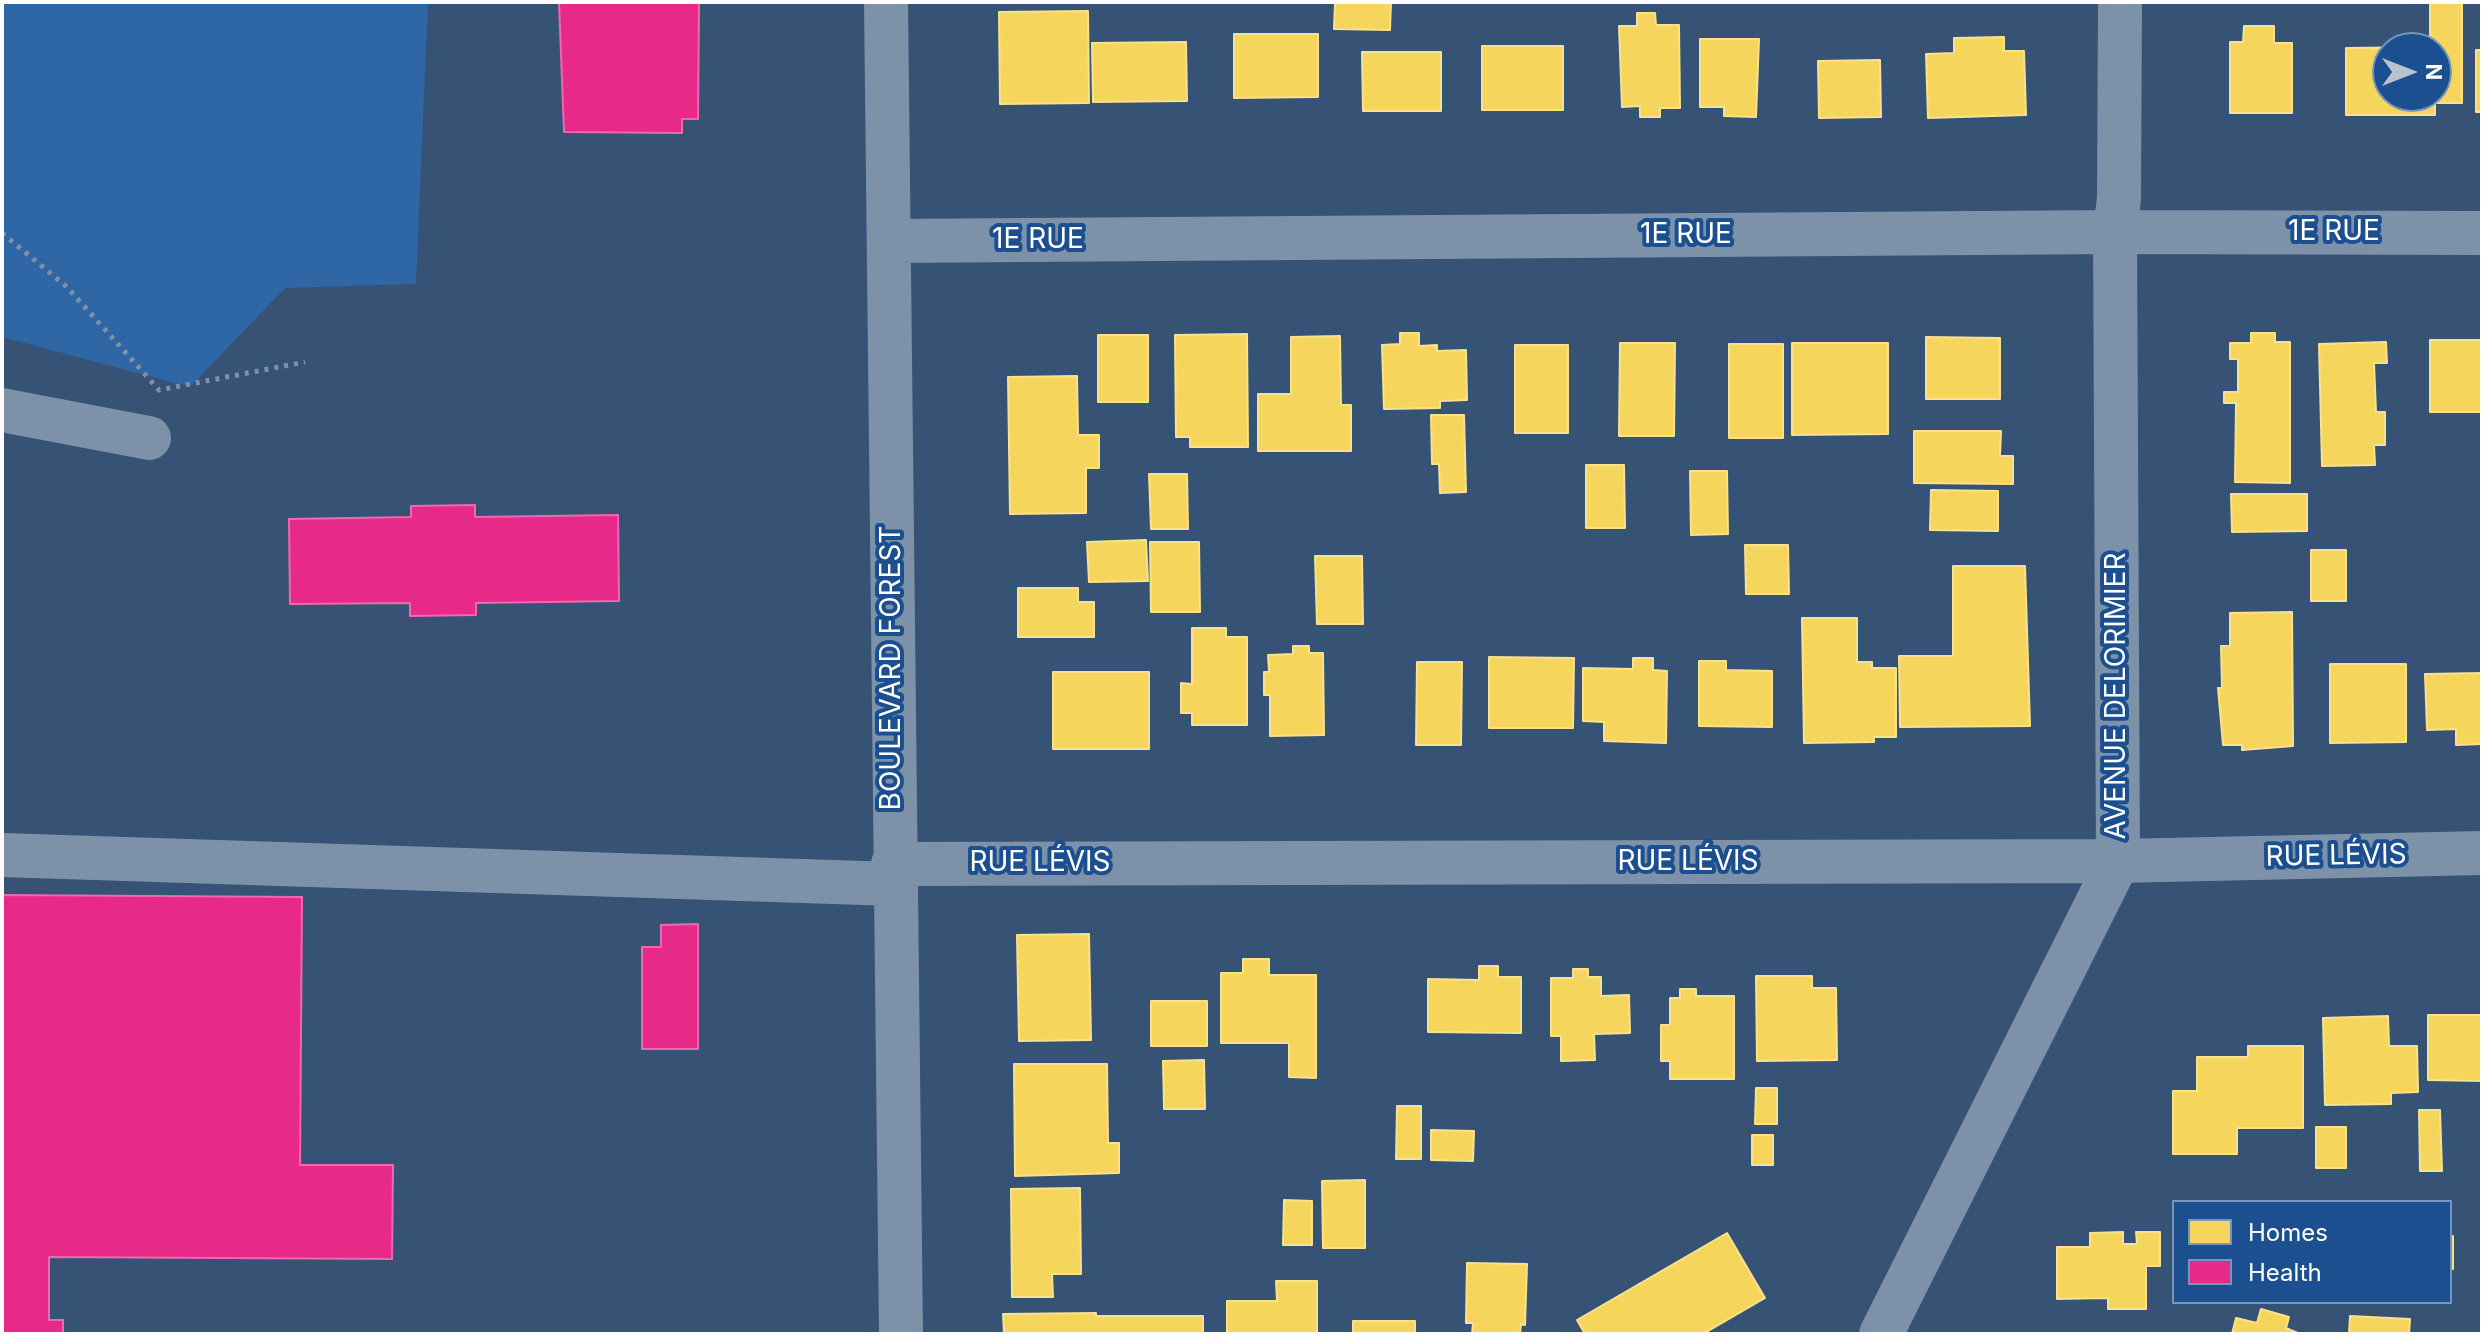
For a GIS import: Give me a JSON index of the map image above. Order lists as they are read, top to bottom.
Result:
{
  "streets": {
    "street": [
      "1E RUE",
      "BOULEVARD FOREST",
      "AVENUE DELORIMIER",
      "RUE LÉVIS"
    ]
  },
  "crossings": [
    ["1E RUE", "BOULEVARD FOREST"],
    ["1E RUE", "AVENUE DELORIMIER"],
    ["BOULEVARD FOREST", "RUE LÉVIS"],
    ["AVENUE DELORIMIER", "RUE LÉVIS"]
  ],
  "legend": ["Homes", "Health"],
  "north": "right"
}
